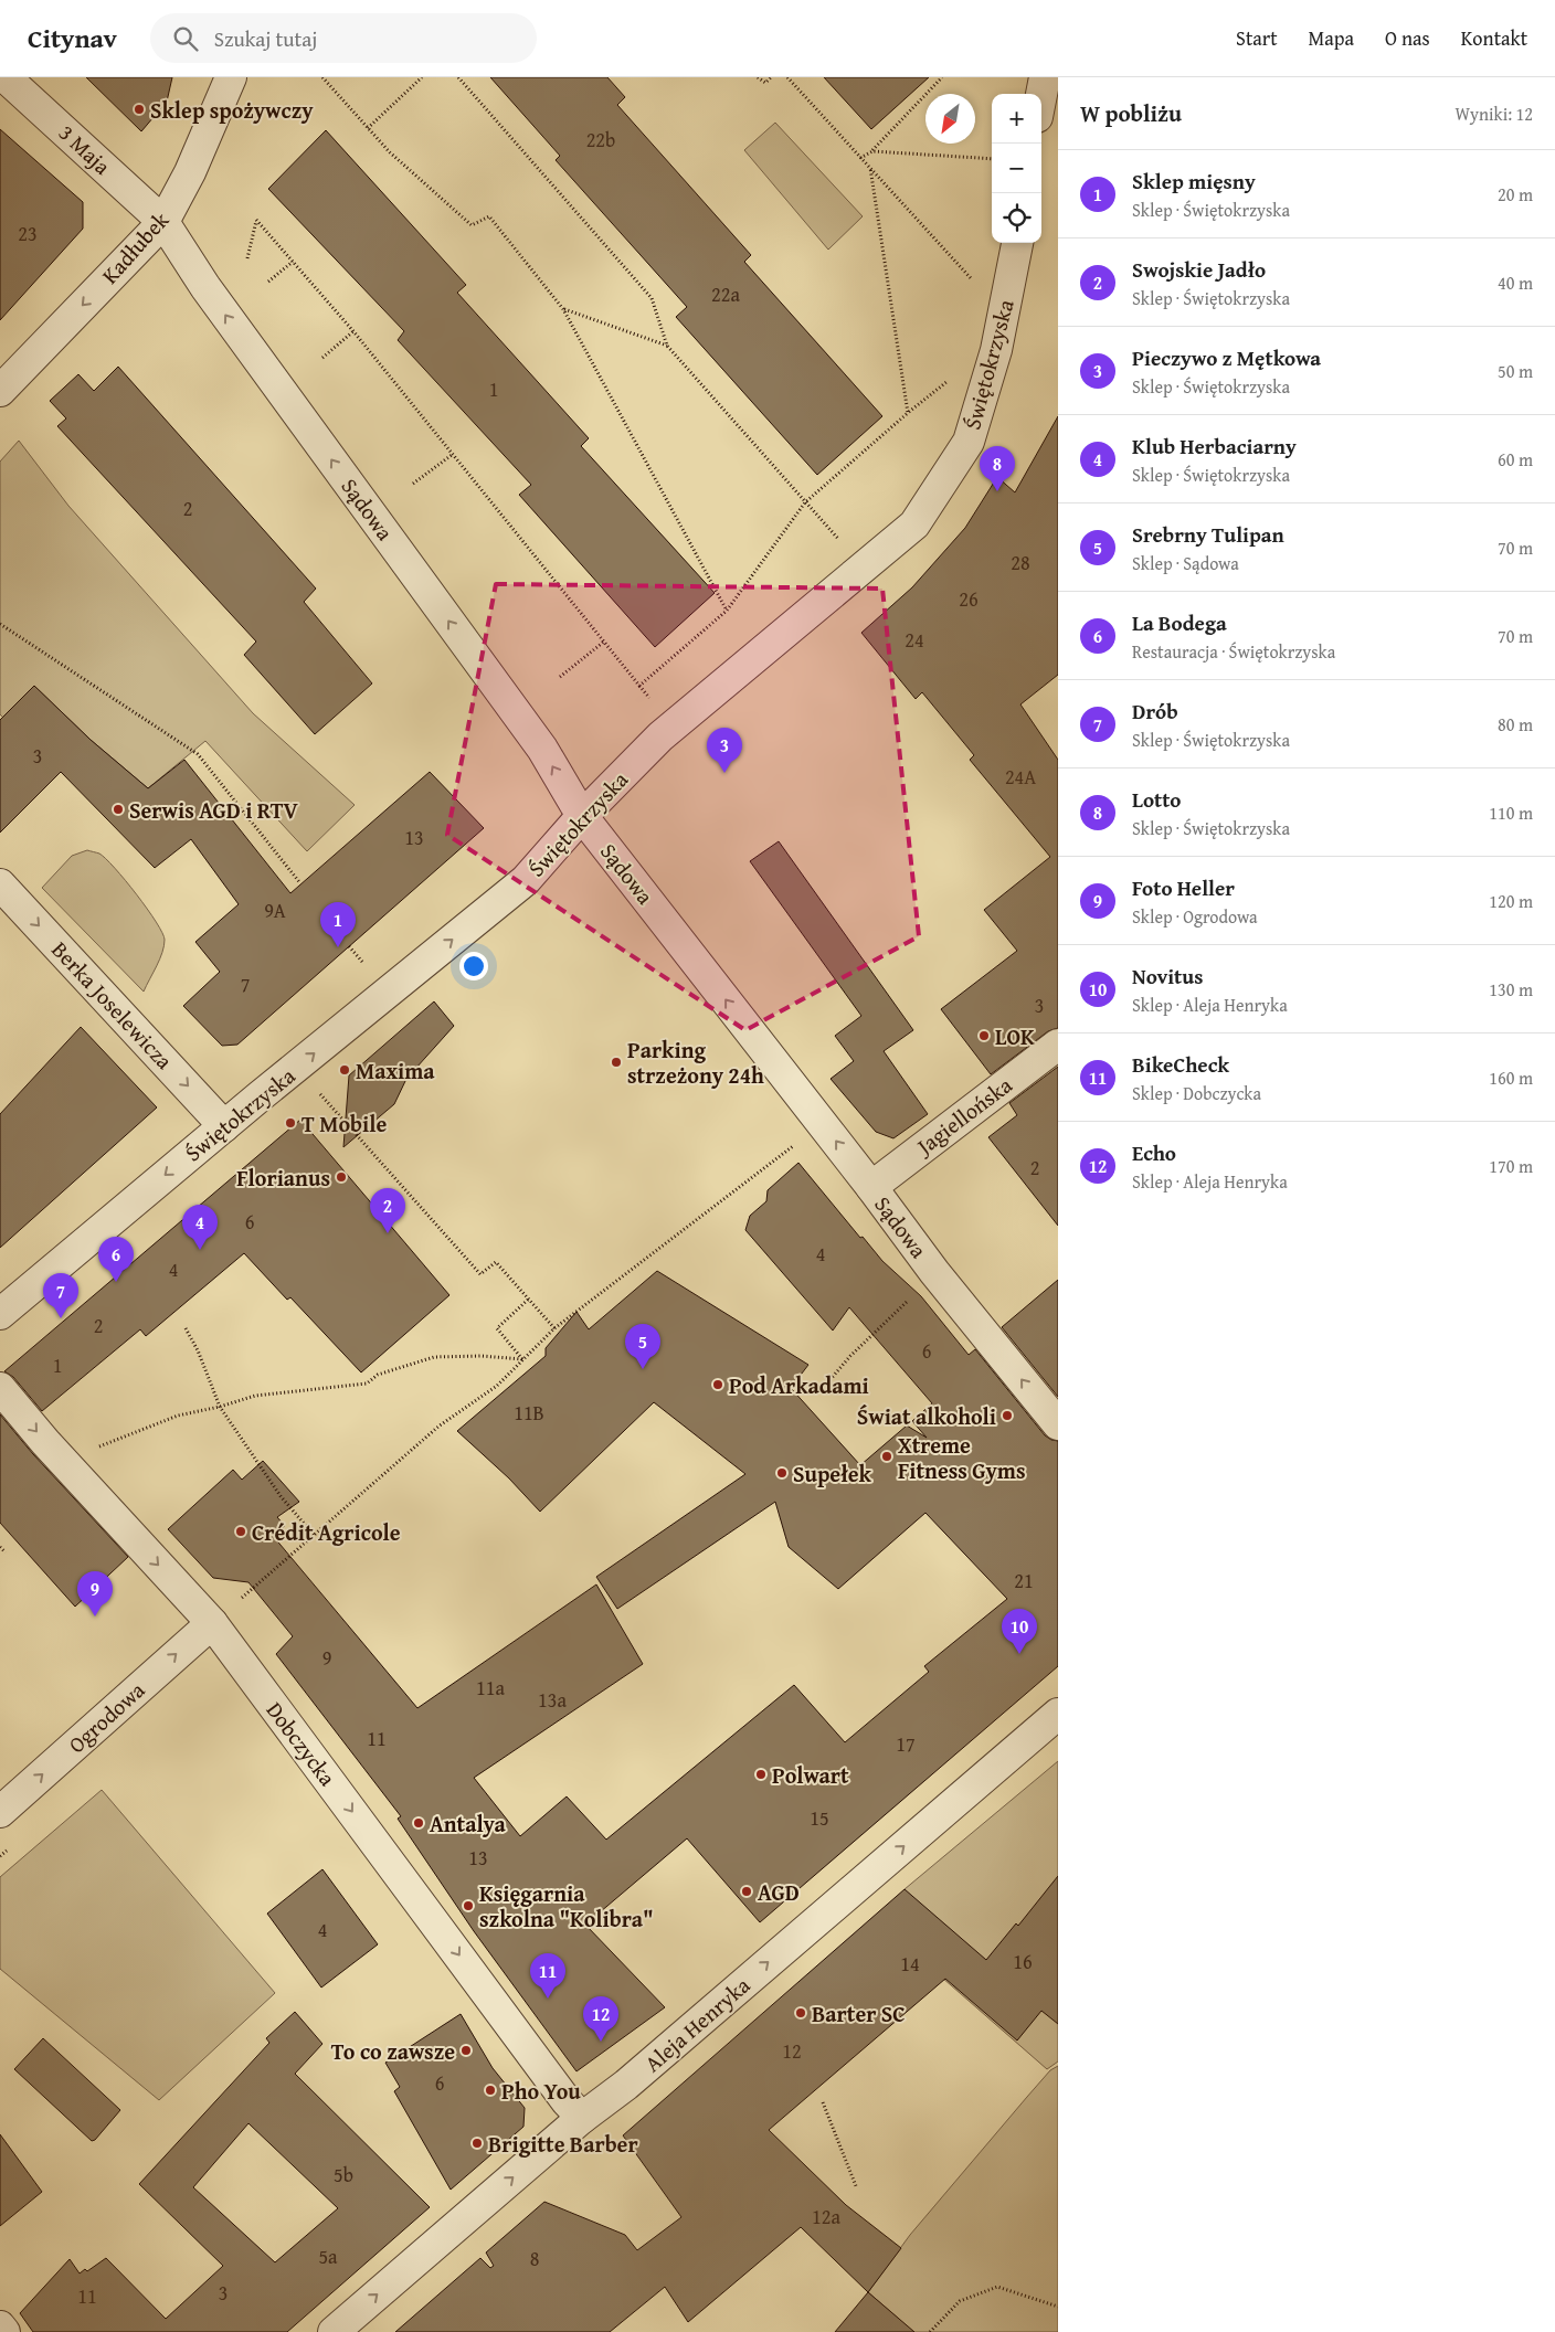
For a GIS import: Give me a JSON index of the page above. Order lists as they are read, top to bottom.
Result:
{
  "streets": {
    "street": [
      "3 Maja",
      "Kadłubek",
      "Świętokrzyska",
      "Sądowa",
      "Berka Joselewicza",
      "Jagiellońska",
      "Ogrodowa",
      "Dobczycka",
      "Aleja Henryka"
    ]
  },
  "crossings": [
    ["3 Maja", "Kadłubek"],
    ["3 Maja", "Sądowa"],
    ["Kadłubek", "Sądowa"],
    ["Świętokrzyska", "Sądowa"],
    ["Świętokrzyska", "Berka Joselewicza"],
    ["Sądowa", "Jagiellońska"],
    ["Ogrodowa", "Dobczycka"],
    ["Dobczycka", "Aleja Henryka"]
  ],
  "one_way": [
    "Kadłubek",
    "Sądowa",
    "Berka Joselewicza",
    "Ogrodowa",
    "Dobczycka",
    "Aleja Henryka"
  ],
  "places": [
    "Sklep spożywczy",
    "Serwis AGD i RTV",
    "LOK",
    "Parking strzeżony 24h",
    "Maxima",
    "T Mobile",
    "Florianus",
    "Pod Arkadami",
    "Świat alkoholi",
    "Xtreme Fitness Gyms",
    "Supełek",
    "Crédit Agricole",
    "Polwart",
    "Antalya",
    "AGD",
    "Księgarnia szkolna \"Kolibra\"",
    "Barter SC",
    "To co zawsze",
    "Pho You",
    "Brigitte Barber"
  ],
  "house_numbers": [
    "22b",
    "23",
    "22a",
    "1",
    "2",
    "28",
    "26",
    "24",
    "3",
    "24A",
    "13",
    "9A",
    "7",
    "3",
    "2",
    "6",
    "4",
    "4",
    "2",
    "6",
    "1",
    "11B",
    "21",
    "9",
    "11a",
    "13a",
    "11",
    "17",
    "15",
    "13",
    "4",
    "16",
    "14",
    "12",
    "6",
    "5b",
    "12a",
    "5a",
    "8",
    "3",
    "11"
  ],
  "north": "bottom left",
  "page": {
    "header": "Citynav",
    "search": "Szukaj tutaj",
    "nav": [
      "Start",
      "Mapa",
      "O nas",
      "Kontakt"
    ],
    "heading": ["W pobliżu", "Wyniki: 12"],
    "map_buttons": ["+", "−"],
    "list": [
      {
        "mark": "1",
        "name": "Sklep mięsny",
        "note": "Sklep · Świętokrzyska",
        "value": "20 m"
      },
      {
        "mark": "2",
        "name": "Swojskie Jadło",
        "note": "Sklep · Świętokrzyska",
        "value": "40 m"
      },
      {
        "mark": "3",
        "name": "Pieczywo z Mętkowa",
        "note": "Sklep · Świętokrzyska",
        "value": "50 m"
      },
      {
        "mark": "4",
        "name": "Klub Herbaciarny",
        "note": "Sklep · Świętokrzyska",
        "value": "60 m"
      },
      {
        "mark": "5",
        "name": "Srebrny Tulipan",
        "note": "Sklep · Sądowa",
        "value": "70 m"
      },
      {
        "mark": "6",
        "name": "La Bodega",
        "note": "Restauracja · Świętokrzyska",
        "value": "70 m"
      },
      {
        "mark": "7",
        "name": "Drób",
        "note": "Sklep · Świętokrzyska",
        "value": "80 m"
      },
      {
        "mark": "8",
        "name": "Lotto",
        "note": "Sklep · Świętokrzyska",
        "value": "110 m"
      },
      {
        "mark": "9",
        "name": "Foto Heller",
        "note": "Sklep · Ogrodowa",
        "value": "120 m"
      },
      {
        "mark": "10",
        "name": "Novitus",
        "note": "Sklep · Aleja Henryka",
        "value": "130 m"
      },
      {
        "mark": "11",
        "name": "BikeCheck",
        "note": "Sklep · Dobczycka",
        "value": "160 m"
      },
      {
        "mark": "12",
        "name": "Echo",
        "note": "Sklep · Aleja Henryka",
        "value": "170 m"
      }
    ],
    "pins": [
      "8",
      "3",
      "1",
      "2",
      "4",
      "6",
      "7",
      "5",
      "9",
      "10",
      "11",
      "12"
    ]
  }
}
